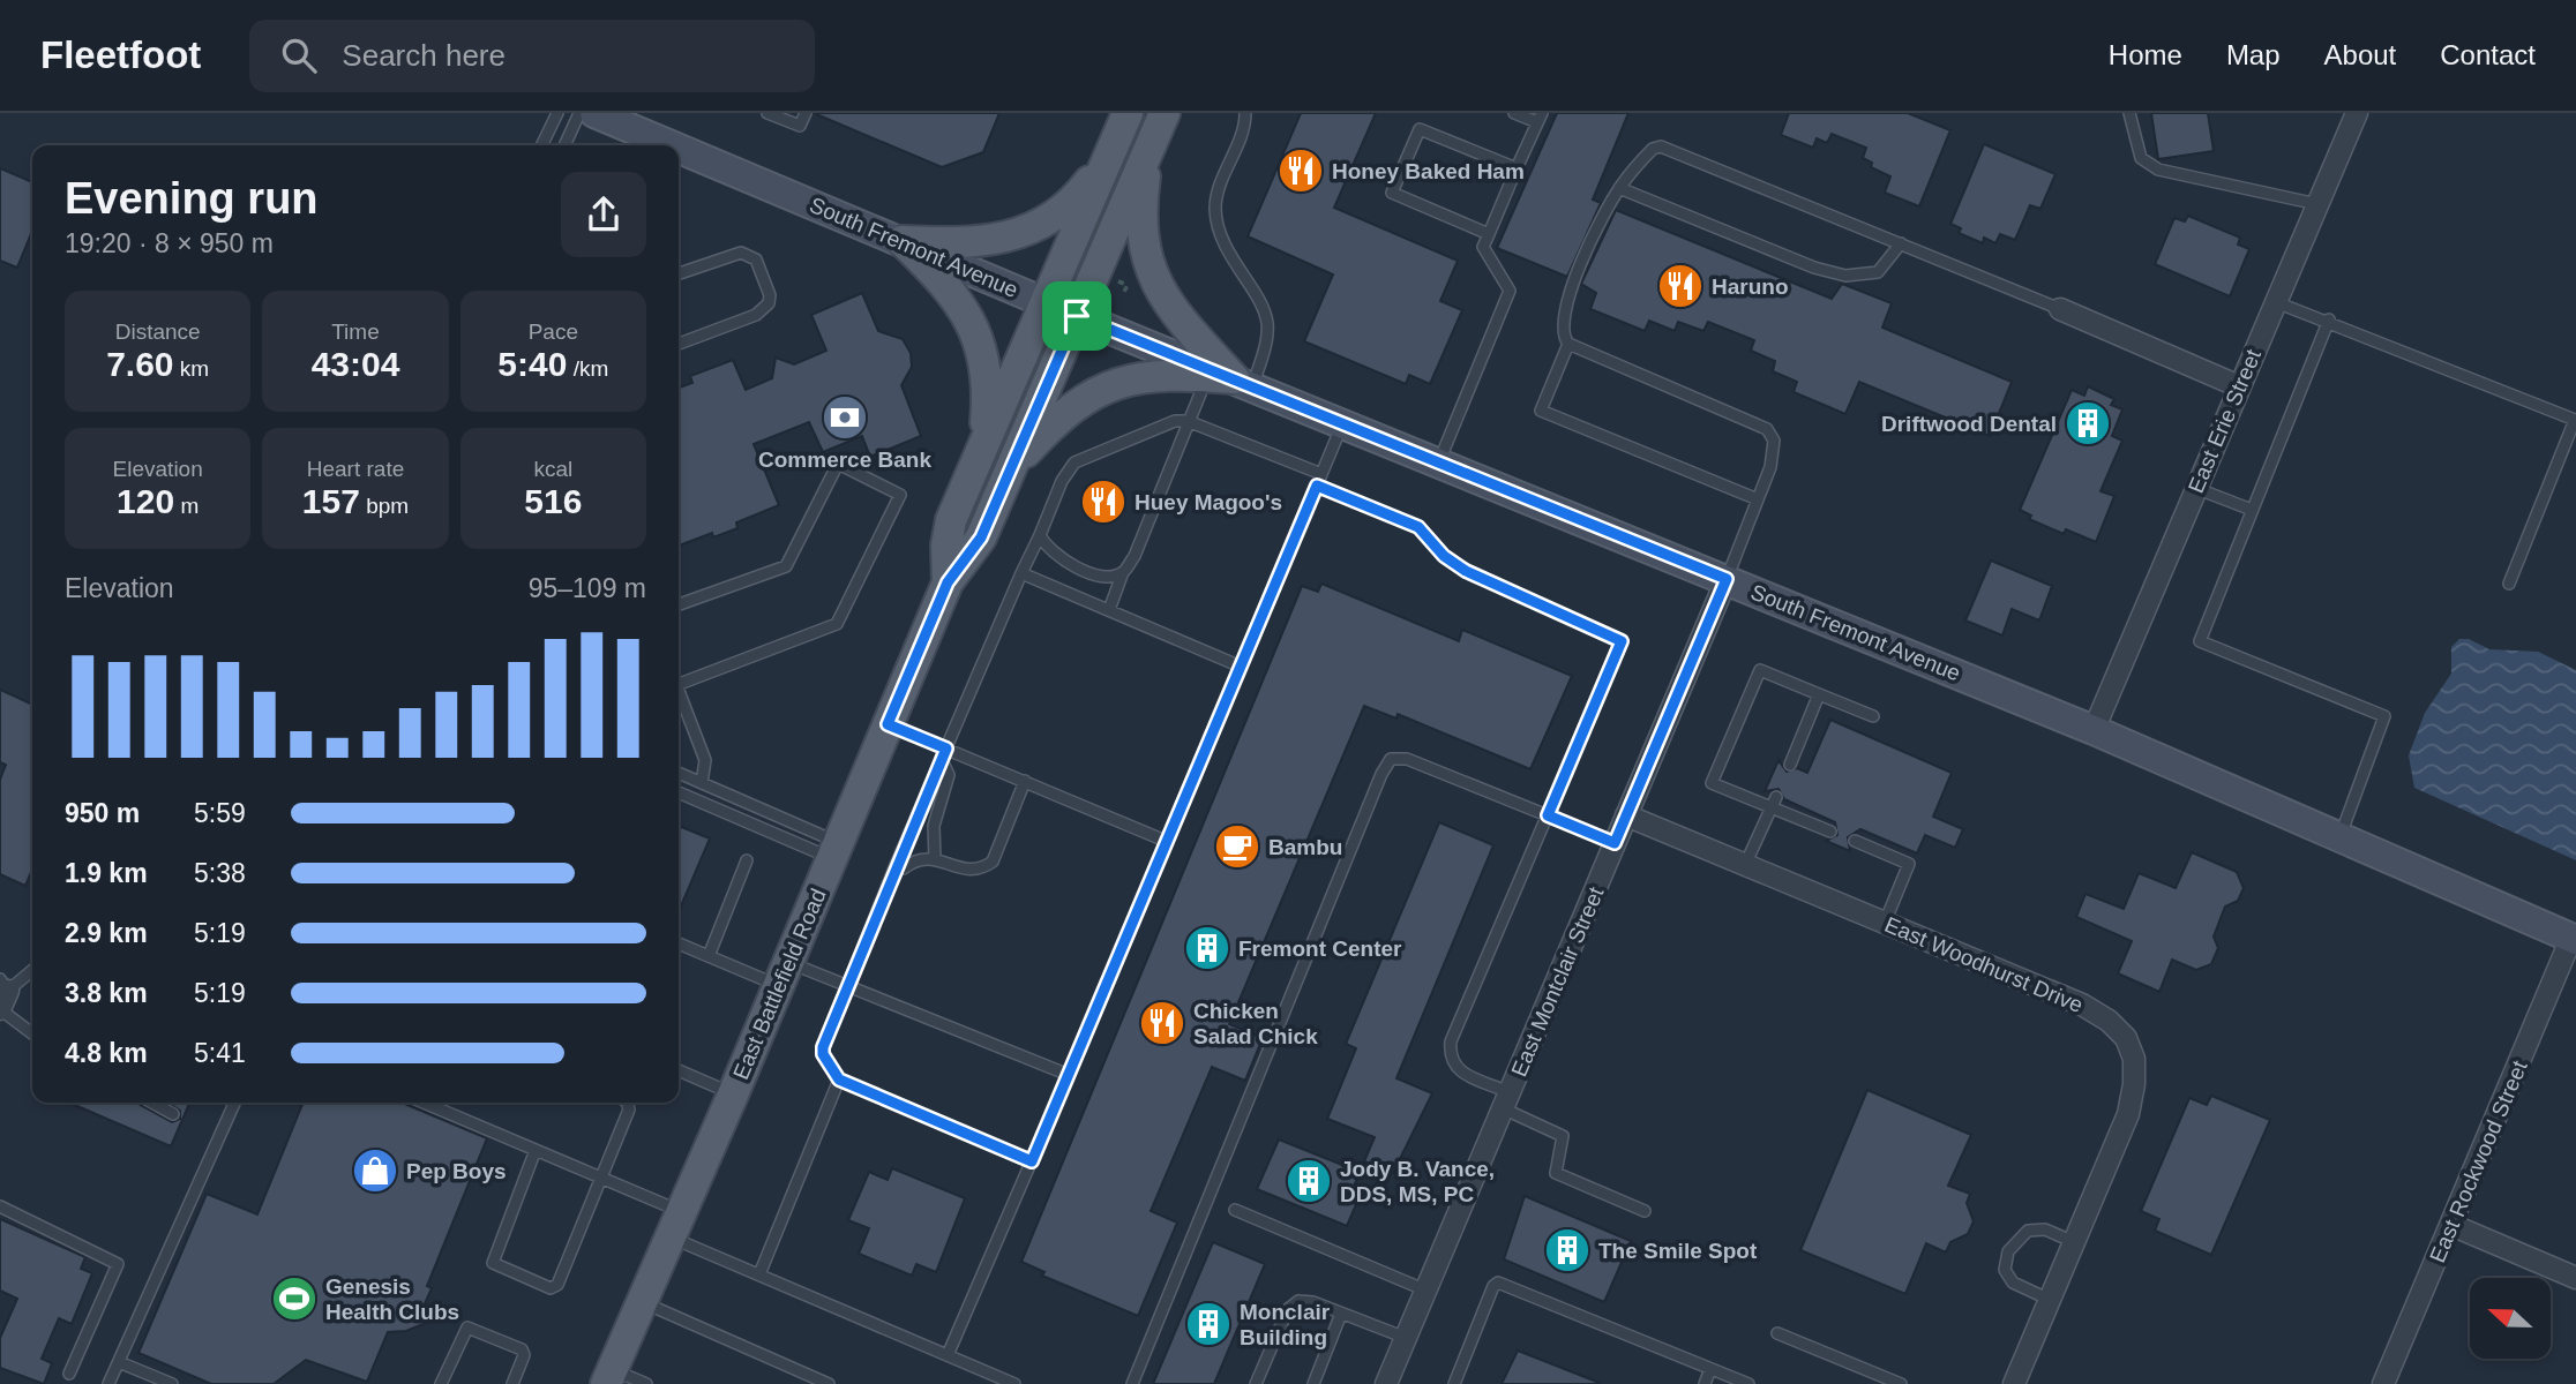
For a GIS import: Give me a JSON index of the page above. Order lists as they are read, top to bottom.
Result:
{
  "streets": {
    "main road": ["South Fremont Avenue", "East Battlefield Road"],
    "street": [
      "East Erie Street",
      "East Woodhurst Drive",
      "East Montclair Street",
      "East Rockwood Street"
    ]
  },
  "crossings": [
    ["South Fremont Avenue", "East Erie Street"],
    ["South Fremont Avenue", "East Montclair Street"],
    ["South Fremont Avenue", "East Battlefield Road"],
    ["South Fremont Avenue", "East Rockwood Street"],
    ["East Woodhurst Drive", "East Montclair Street"]
  ],
  "places": {
    "restaurant": [
      "Honey Baked Ham",
      "Haruno",
      "Huey Magoo's",
      "Chicken Salad Chick"
    ],
    "bank": ["Commerce Bank"],
    "building": [
      "Driftwood Dental",
      "Fremont Center",
      "Jody B. Vance, DDS, MS, PC",
      "The Smile Spot",
      "Monclair Building"
    ],
    "cafe": ["Bambu"],
    "shop": ["Pep Boys"],
    "sports": ["Genesis Health Clubs"]
  },
  "north": "left",
  "page": {
    "header": "Fleetfoot",
    "search": "Search here",
    "nav": [
      "Home",
      "Map",
      "About",
      "Contact"
    ],
    "heading": ["Evening run", "19:20 · 8 × 950 m"],
    "stats": [
      ["Distance", "7.60 km"],
      ["Time", "43:04"],
      ["Pace", "5:40 /km"],
      ["Elevation", "120 m"],
      ["Heart rate", "157 bpm"],
      ["kcal", "516"]
    ],
    "chart": ["Elevation", "95–109 m"],
    "list": [
      {
        "name": "950 m",
        "note": "5:59"
      },
      {
        "name": "1.9 km",
        "note": "5:38"
      },
      {
        "name": "2.9 km",
        "note": "5:19"
      },
      {
        "name": "3.8 km",
        "note": "5:19"
      },
      {
        "name": "4.8 km",
        "note": "5:41"
      }
    ]
  }
}
